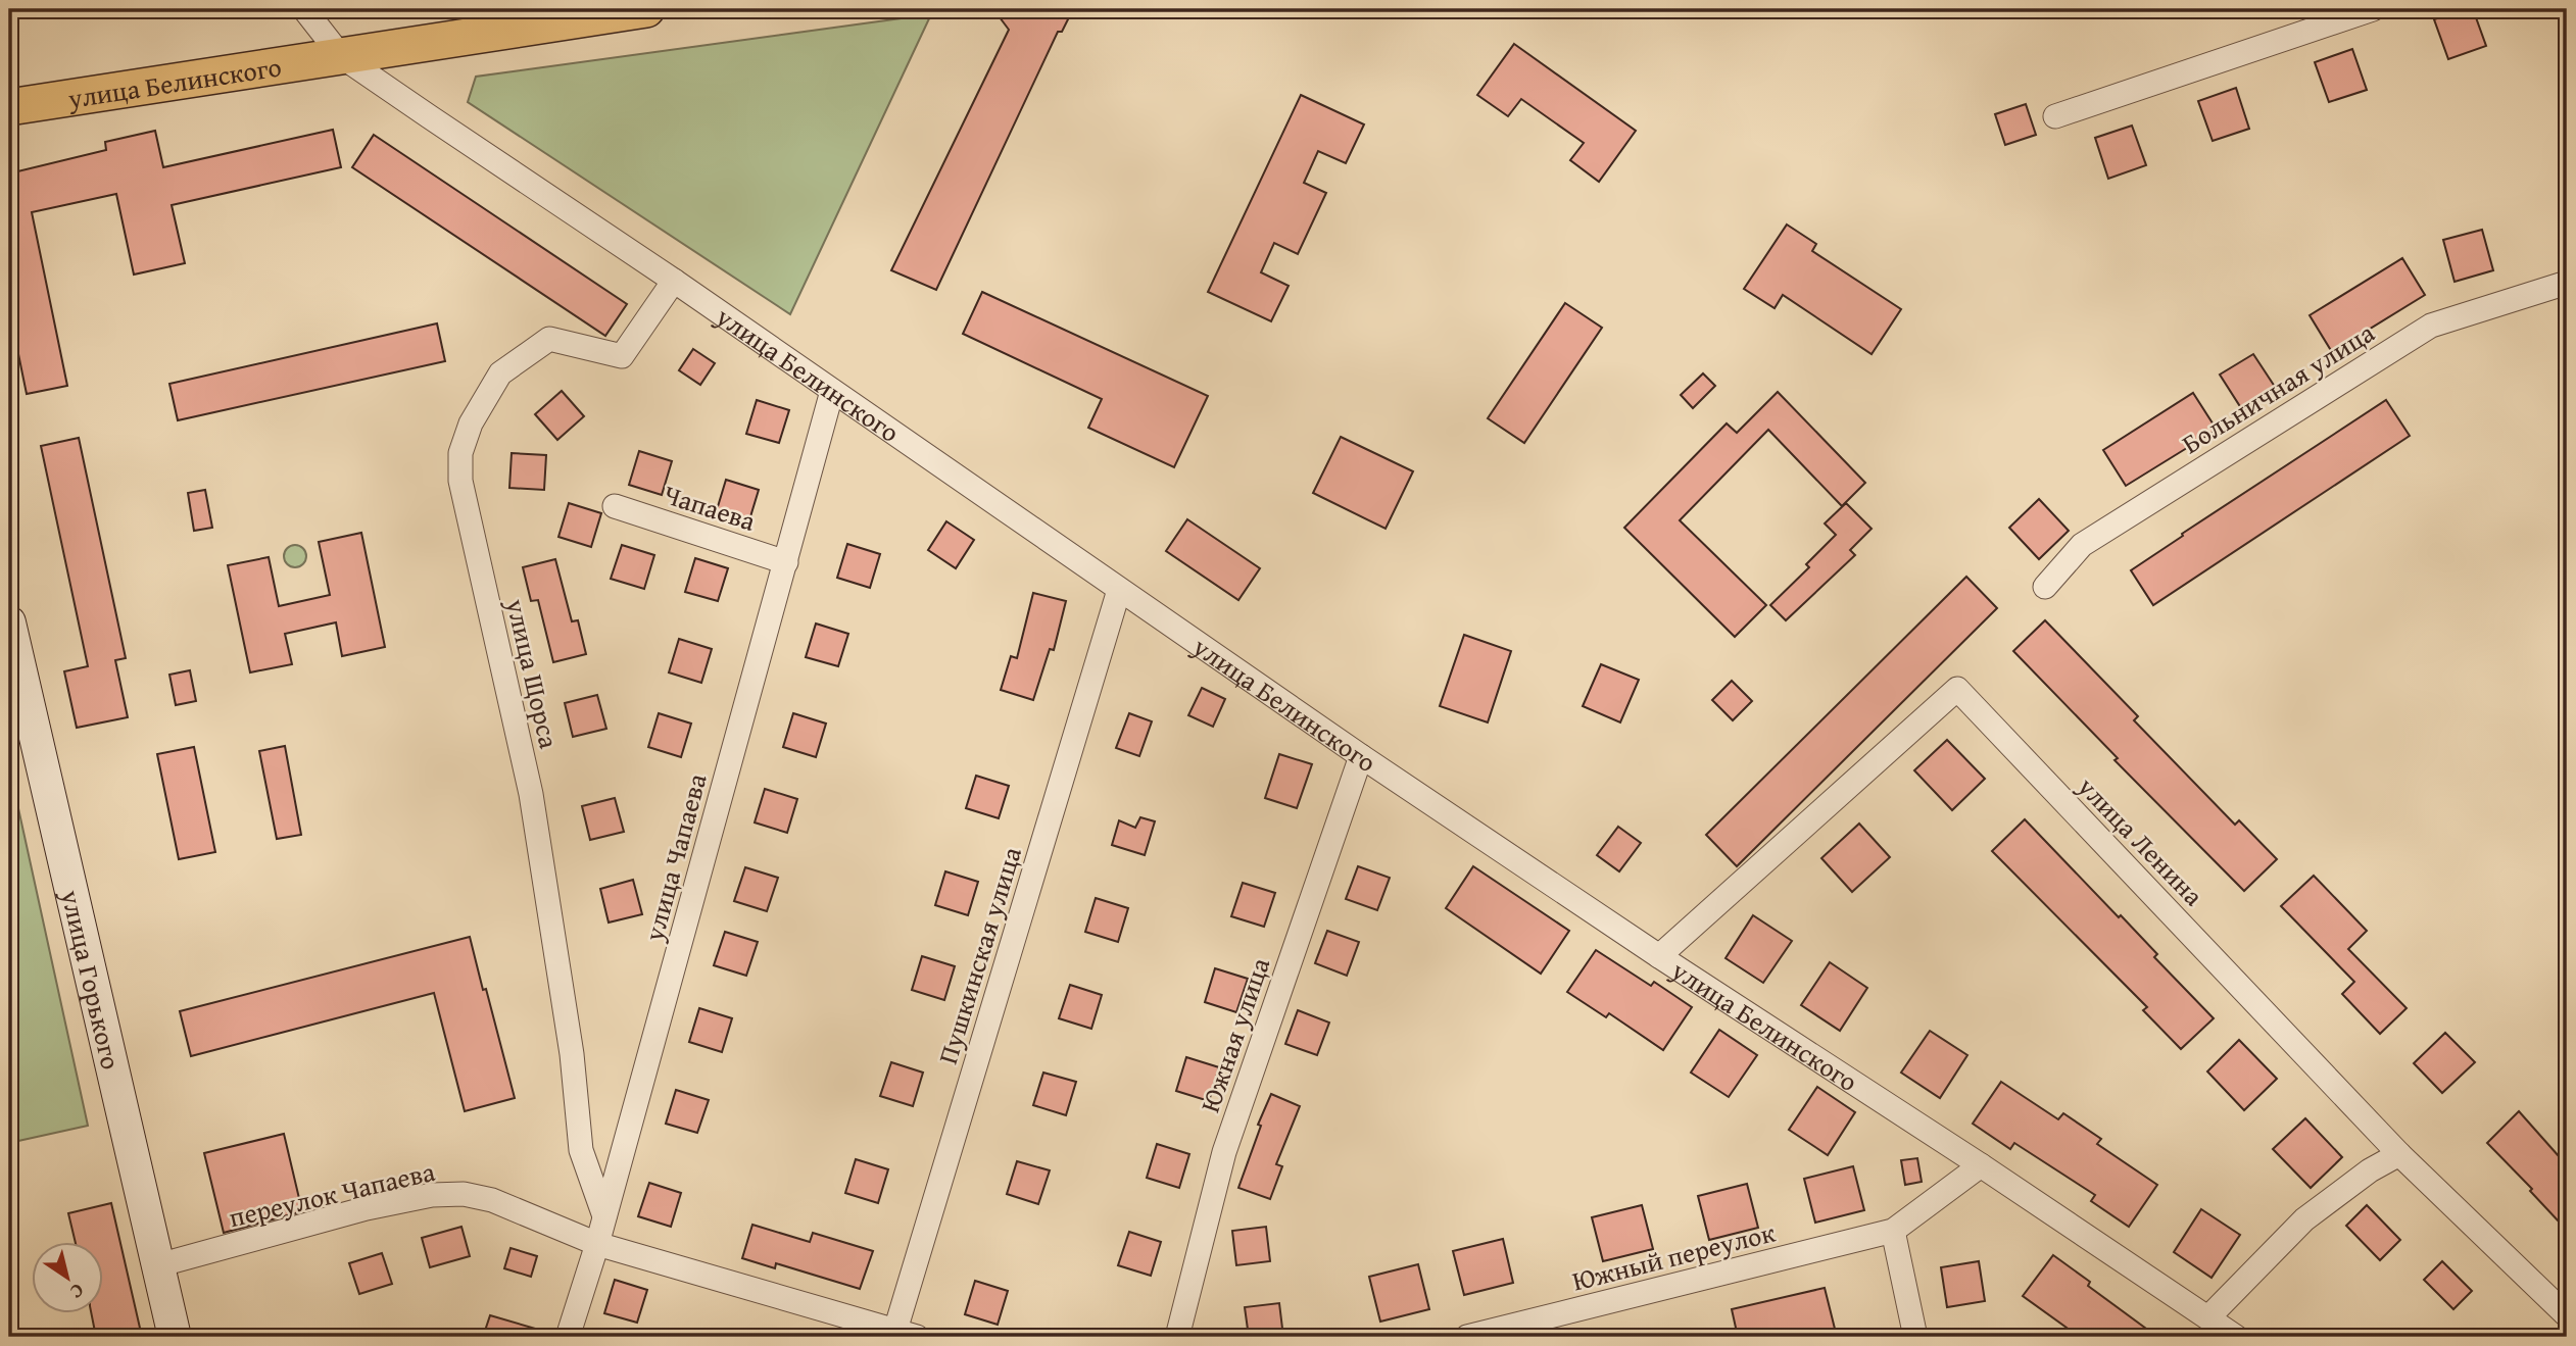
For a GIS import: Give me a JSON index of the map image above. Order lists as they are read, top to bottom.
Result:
{
  "streets": {
    "main road": ["улица Белинского"],
    "street": [
      "Больничная улица",
      "Чапаева",
      "улица Щорса",
      "улица Ленина",
      "улица Чапаева",
      "Пушкинская улица",
      "улица Горького",
      "Южная улица",
      "переулок Чапаева",
      "Южный переулок"
    ]
  },
  "crossings": [
    ["улица Белинского", "улица Щорса"],
    ["улица Белинского", "улица Ленина"],
    ["улица Белинского", "улица Чапаева"],
    ["улица Белинского", "Пушкинская улица"],
    ["улица Белинского", "Южная улица"],
    ["Чапаева", "улица Чапаева"],
    ["улица Щорса", "улица Чапаева"],
    ["улица Чапаева", "переулок Чапаева"],
    ["Пушкинская улица", "переулок Чапаева"],
    ["улица Горького", "переулок Чапаева"]
  ],
  "north": "bottom right"
}
